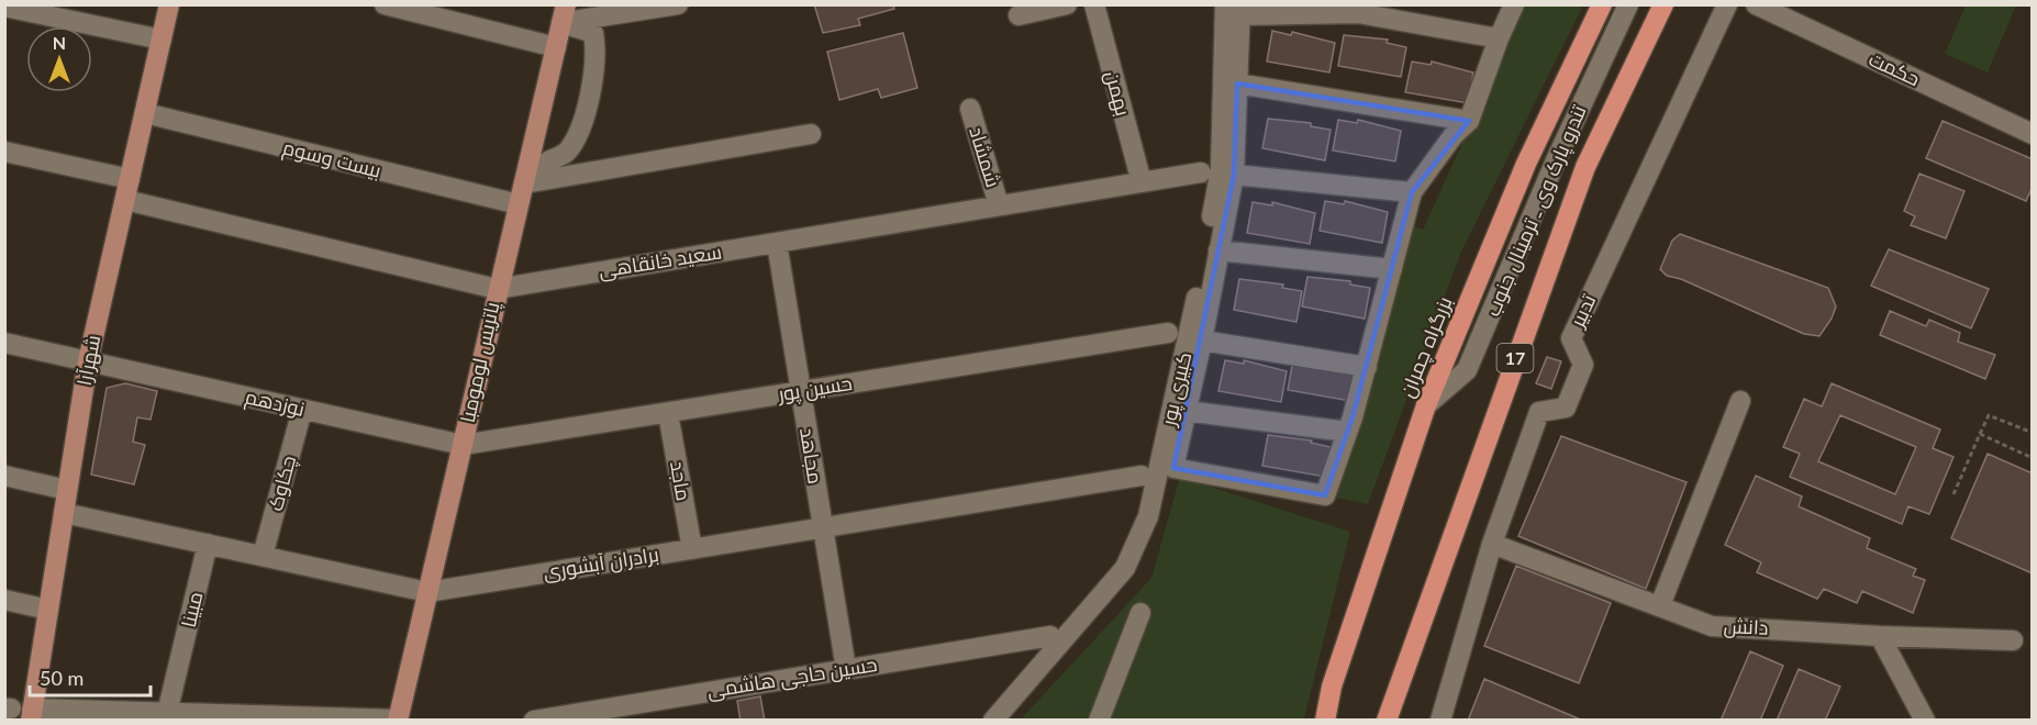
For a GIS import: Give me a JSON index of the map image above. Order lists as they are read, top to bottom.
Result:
{
  "streets": {
    "highway": ["بزرگراه چمران", "17"],
    "main road": ["شهرآرا", "پاتریس لومومبا"],
    "street": [
      "حکمت",
      "بهمن",
      "شمشاد",
      "بیست وسوم",
      "تندرو پارک وی ـ ترمینال جنوب",
      "سعید خانقاهی",
      "تدبیر",
      "حسین پور",
      "کبیری پور",
      "نوزدهم",
      "مجاهد",
      "ماجد",
      "چکاوک",
      "برادران آبشوری",
      "مبینا",
      "دانش",
      "حسین حاجی هاشمی"
    ]
  },
  "crossings": [
    ["بهمن", "سعید خانقاهی"],
    ["شمشاد", "سعید خانقاهی"],
    ["بیست وسوم", "شهرآرا"],
    ["بیست وسوم", "پاتریس لومومبا"],
    ["تندرو پارک وی ـ ترمینال جنوب", "بزرگراه چمران"],
    ["سعید خانقاهی", "شهرآرا"],
    ["سعید خانقاهی", "پاتریس لومومبا"],
    ["سعید خانقاهی", "مجاهد"],
    ["تدبیر", "دانش"],
    ["شهرآرا", "نوزدهم"],
    ["شهرآرا", "برادران آبشوری"],
    ["پاتریس لومومبا", "حسین پور"],
    ["پاتریس لومومبا", "نوزدهم"],
    ["پاتریس لومومبا", "برادران آبشوری"],
    ["حسین پور", "نوزدهم"],
    ["حسین پور", "مجاهد"],
    ["حسین پور", "ماجد"],
    ["نوزدهم", "چکاوک"],
    ["مجاهد", "برادران آبشوری"],
    ["مجاهد", "حسین حاجی هاشمی"],
    ["ماجد", "برادران آبشوری"],
    ["چکاوک", "برادران آبشوری"],
    ["برادران آبشوری", "مبینا"]
  ],
  "scale_bar": "50 m",
  "north": "top"
}
